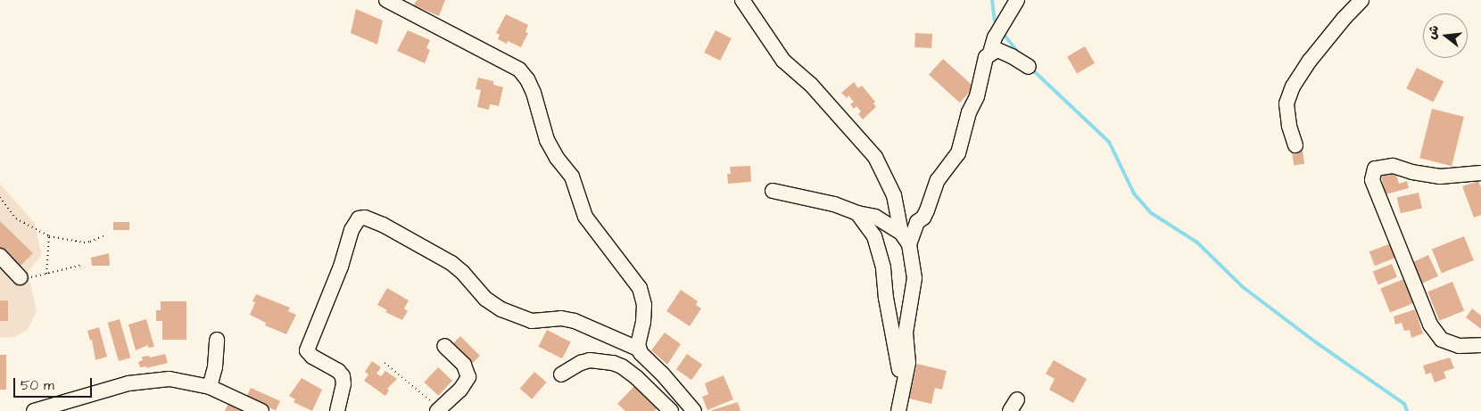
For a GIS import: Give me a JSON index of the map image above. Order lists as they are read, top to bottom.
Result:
{
  "scale_bar": "50 m",
  "north": "left"
}
